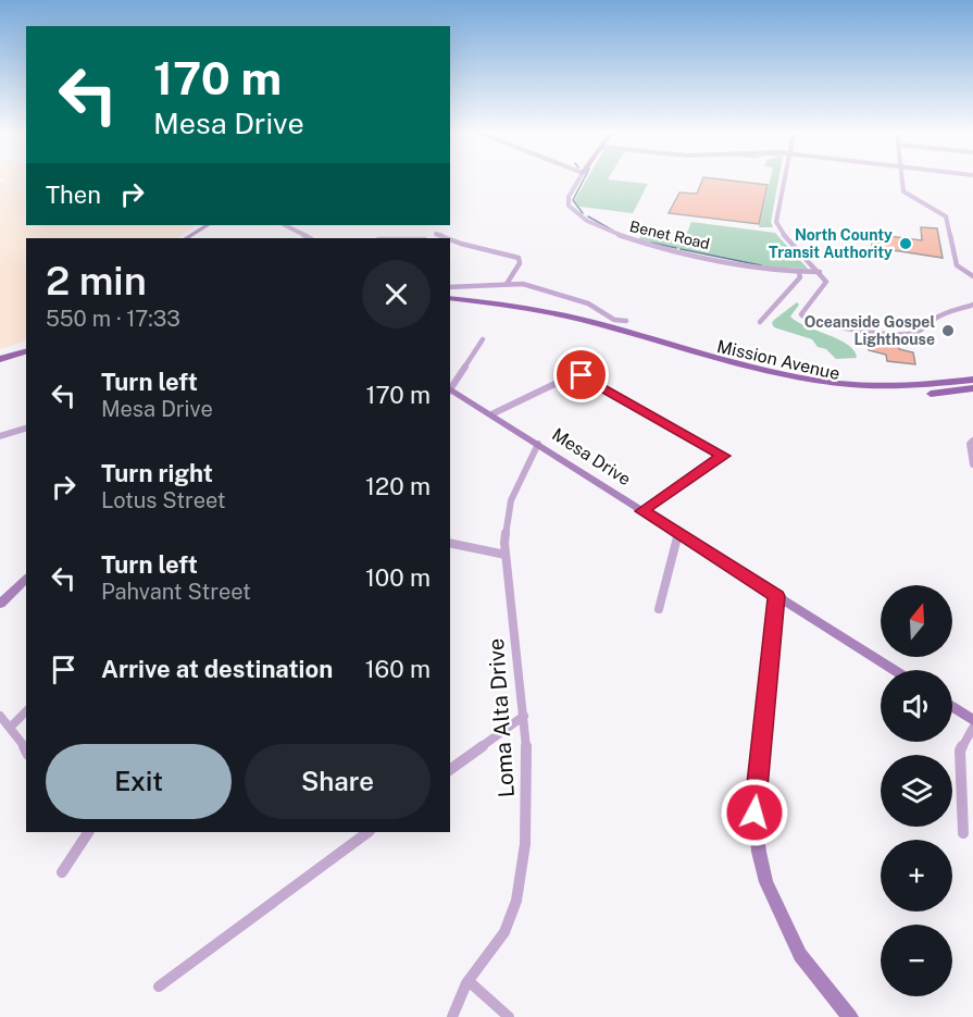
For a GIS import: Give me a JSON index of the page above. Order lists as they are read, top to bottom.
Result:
{
  "streets": {
    "main road": ["Mission Avenue"],
    "street": ["Benet Road", "Mesa Drive", "Loma Alta Drive"]
  },
  "crossings": [
    ["Mesa Drive", "Loma Alta Drive"]
  ],
  "places": ["North County Transit Authority", "Oceanside Gospel Lighthouse"],
  "north": "top",
  "page": {
    "turn": ["170 m", "Mesa Drive"],
    "then": "Then",
    "heading": ["2 min", "550 m · 17:33"],
    "list": [
      {
        "name": "Turn left",
        "note": "Mesa Drive",
        "value": "170 m"
      },
      {
        "name": "Turn right",
        "note": "Lotus Street",
        "value": "120 m"
      },
      {
        "name": "Turn left",
        "note": "Pahvant Street",
        "value": "100 m"
      },
      {
        "name": "Arrive at destination",
        "value": "160 m"
      }
    ],
    "map_buttons": ["+", "−"],
    "buttons": ["Exit", "Share"]
  }
}
